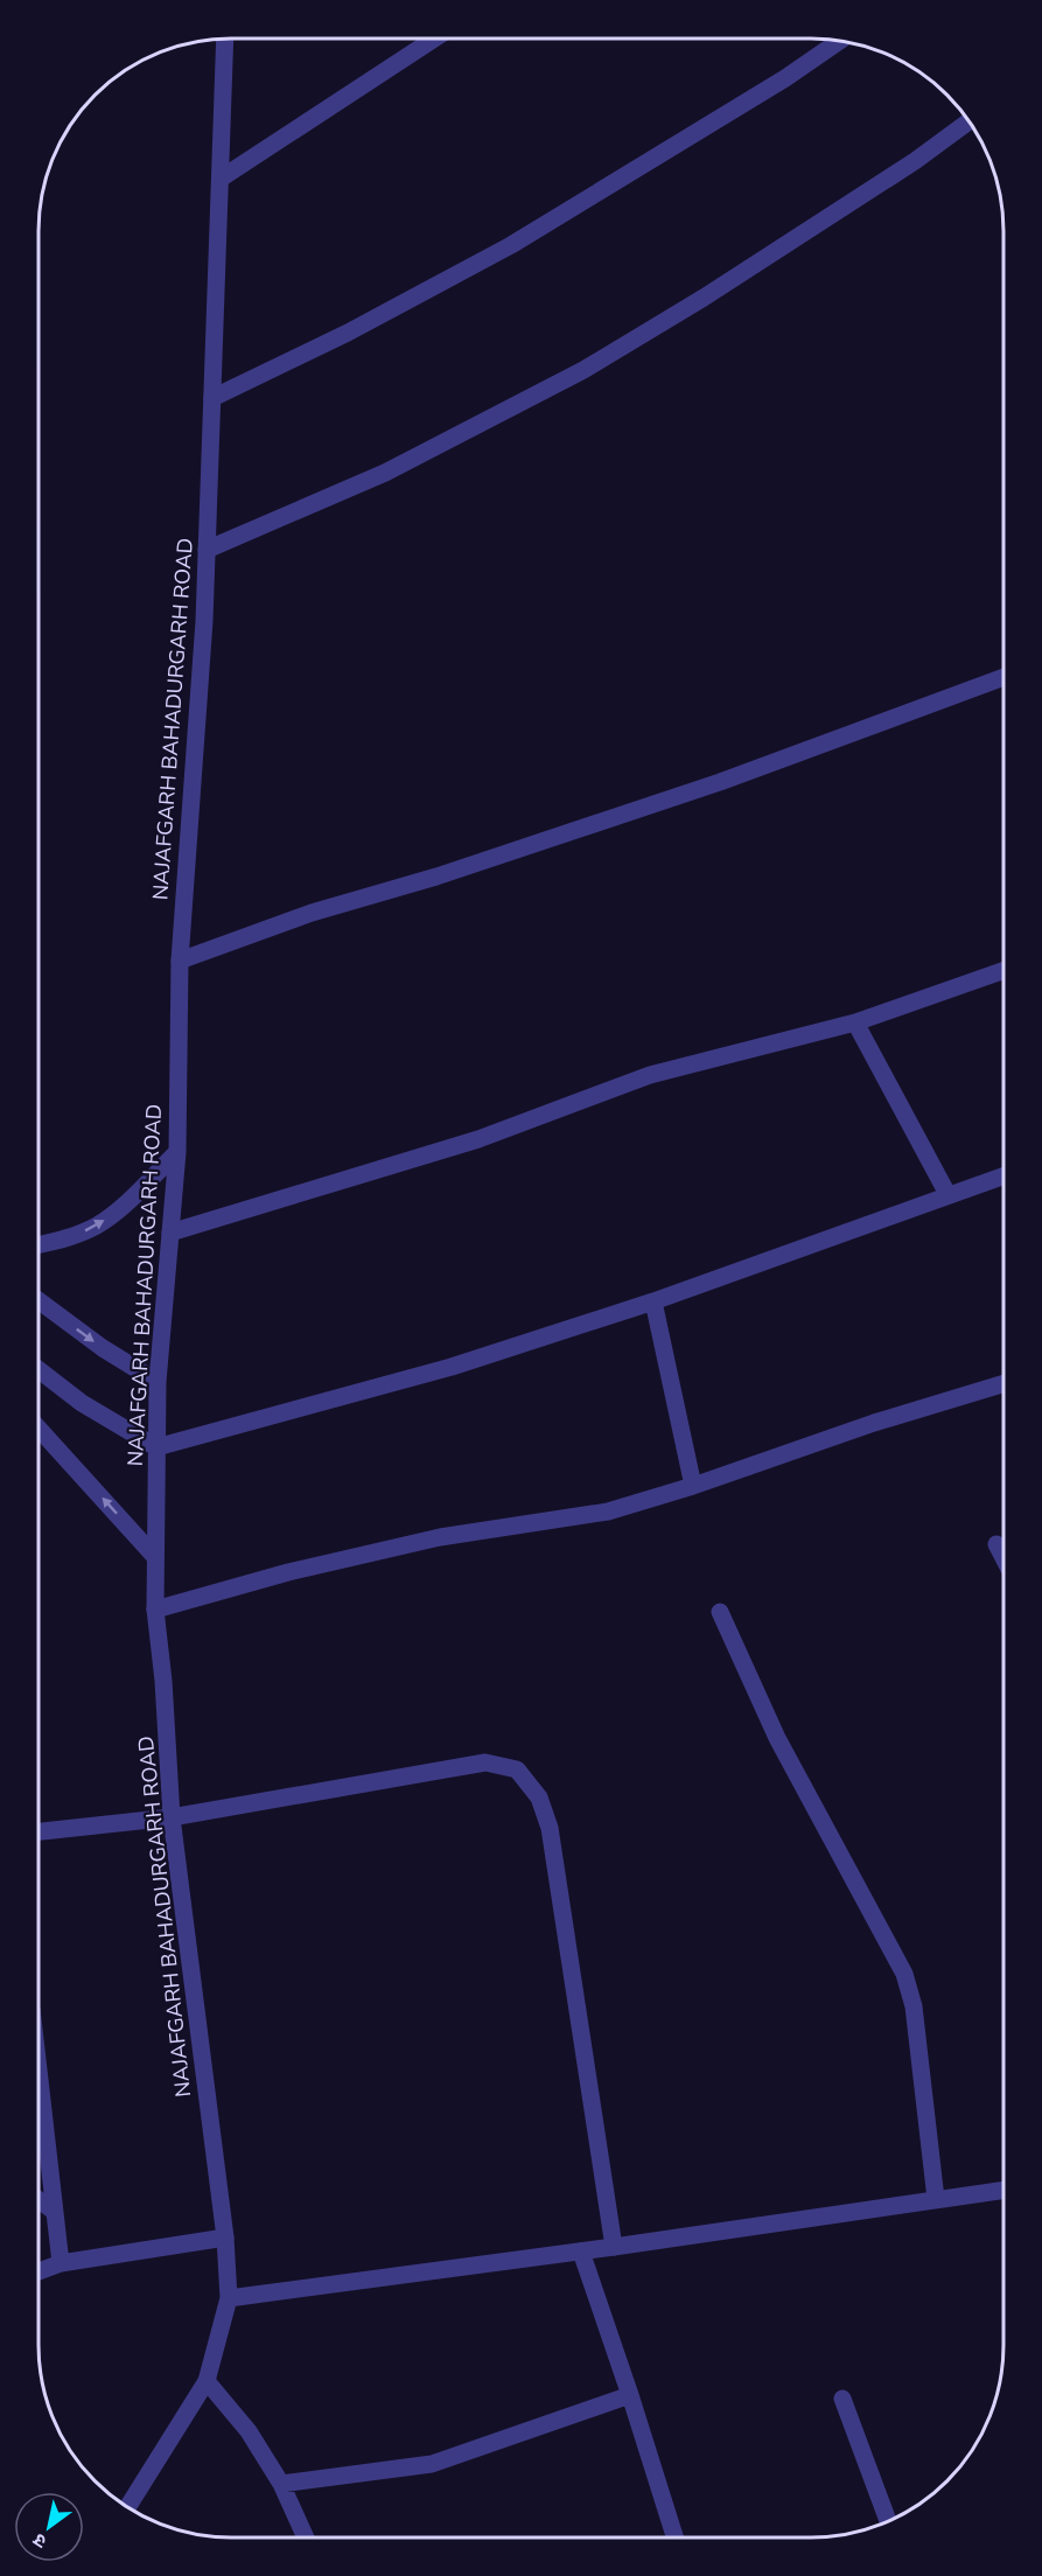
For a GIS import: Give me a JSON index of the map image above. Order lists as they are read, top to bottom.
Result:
{
  "streets": {
    "street": ["NAJAFGARH BAHADURGARH ROAD"]
  },
  "north": "bottom left"
}
